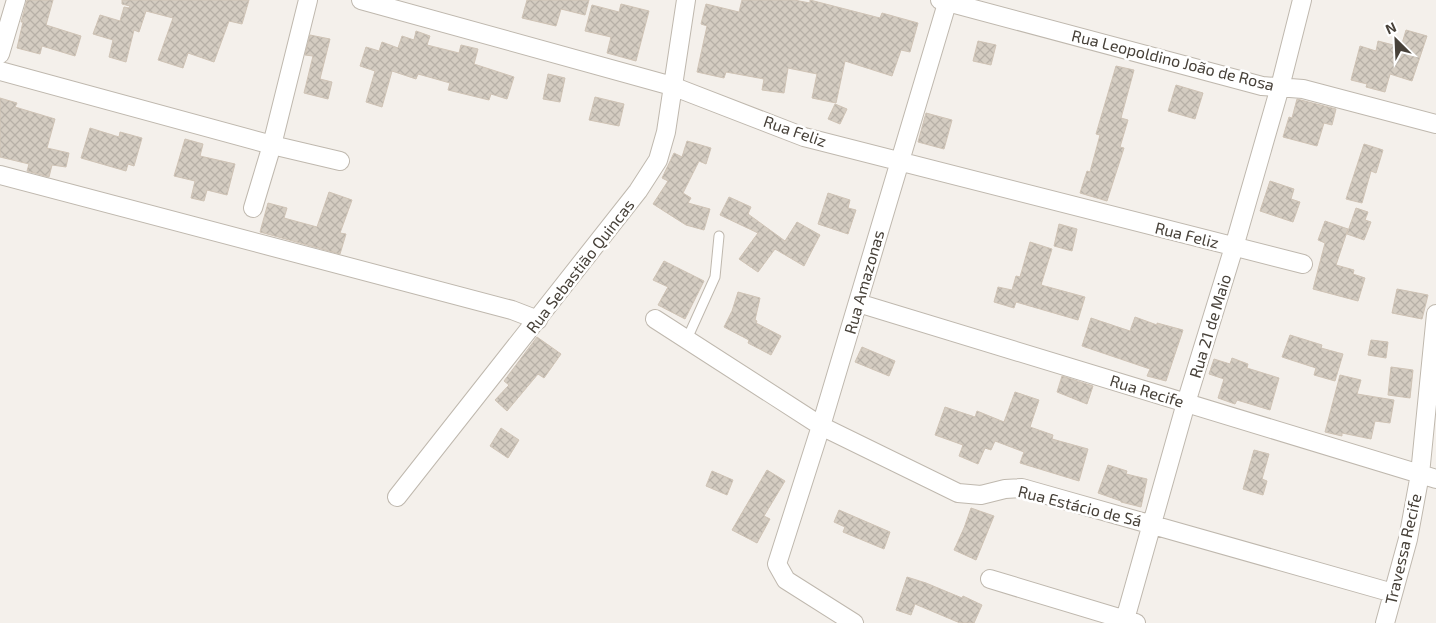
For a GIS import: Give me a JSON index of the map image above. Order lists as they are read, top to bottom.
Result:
{
  "streets": {
    "street": [
      "Rua Leopoldino João de Rosa",
      "Rua Feliz",
      "Rua Sebastião Quincas",
      "Rua Amazonas",
      "Rua 21 de Maio",
      "Rua Recife",
      "Rua Estácio de Sá",
      "Travessa Recife"
    ]
  },
  "crossings": [
    ["Rua Leopoldino João de Rosa", "Rua Amazonas"],
    ["Rua Leopoldino João de Rosa", "Rua 21 de Maio"],
    ["Rua Feliz", "Rua Sebastião Quincas"],
    ["Rua Feliz", "Rua Amazonas"],
    ["Rua Feliz", "Rua 21 de Maio"],
    ["Rua Amazonas", "Rua Recife"],
    ["Rua Amazonas", "Rua Estácio de Sá"],
    ["Rua 21 de Maio", "Rua Recife"],
    ["Rua 21 de Maio", "Rua Estácio de Sá"],
    ["Rua Recife", "Travessa Recife"],
    ["Rua Estácio de Sá", "Travessa Recife"]
  ],
  "north": "top left"
}
